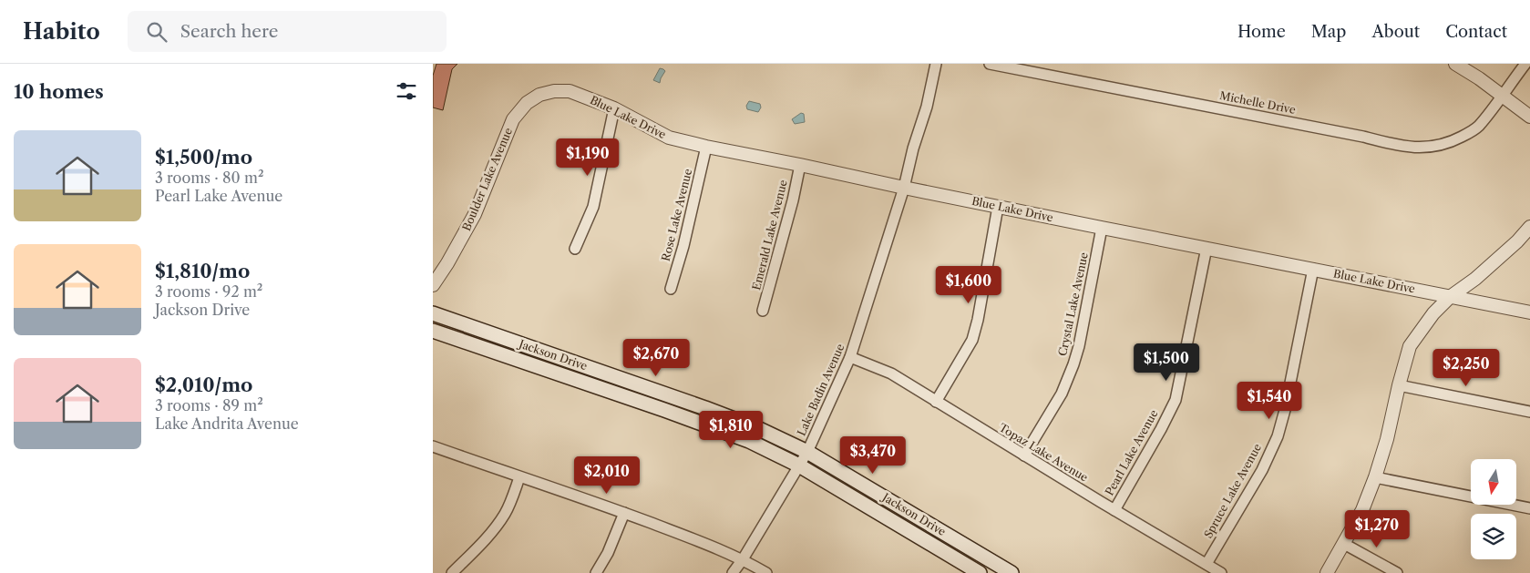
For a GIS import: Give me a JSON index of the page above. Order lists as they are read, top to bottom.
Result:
{
  "streets": {
    "main road": ["Jackson Drive"],
    "street": [
      "Michelle Drive",
      "Blue Lake Drive",
      "Boulder Lake Avenue",
      "Rose Lake Avenue",
      "Emerald Lake Avenue",
      "Crystal Lake Avenue",
      "Lake Badin Avenue",
      "Topaz Lake Avenue",
      "Pearl Lake Avenue",
      "Spruce Lake Avenue"
    ]
  },
  "crossings": [
    ["Blue Lake Drive", "Boulder Lake Avenue"],
    ["Blue Lake Drive", "Rose Lake Avenue"],
    ["Blue Lake Drive", "Emerald Lake Avenue"],
    ["Blue Lake Drive", "Crystal Lake Avenue"],
    ["Blue Lake Drive", "Lake Badin Avenue"],
    ["Blue Lake Drive", "Pearl Lake Avenue"],
    ["Blue Lake Drive", "Spruce Lake Avenue"],
    ["Crystal Lake Avenue", "Topaz Lake Avenue"],
    ["Jackson Drive", "Lake Badin Avenue"],
    ["Lake Badin Avenue", "Topaz Lake Avenue"],
    ["Topaz Lake Avenue", "Pearl Lake Avenue"],
    ["Topaz Lake Avenue", "Spruce Lake Avenue"]
  ],
  "north": "bottom",
  "page": {
    "header": "Habito",
    "search": "Search here",
    "nav": [
      "Home",
      "Map",
      "About",
      "Contact"
    ],
    "heading": "10 homes",
    "list": [
      {
        "name": "$1,500/mo",
        "note": "3 rooms · 80 m² · Pearl Lake Avenue"
      },
      {
        "name": "$1,810/mo",
        "note": "3 rooms · 92 m² · Jackson Drive"
      },
      {
        "name": "$2,010/mo",
        "note": "3 rooms · 89 m² · Lake Andrita Avenue"
      }
    ],
    "price": [
      "$1,190",
      "$1,600",
      "$2,670",
      "$1,500",
      "$2,250",
      "$1,540",
      "$1,810",
      "$3,470",
      "$2,010",
      "$1,270"
    ]
  }
}
